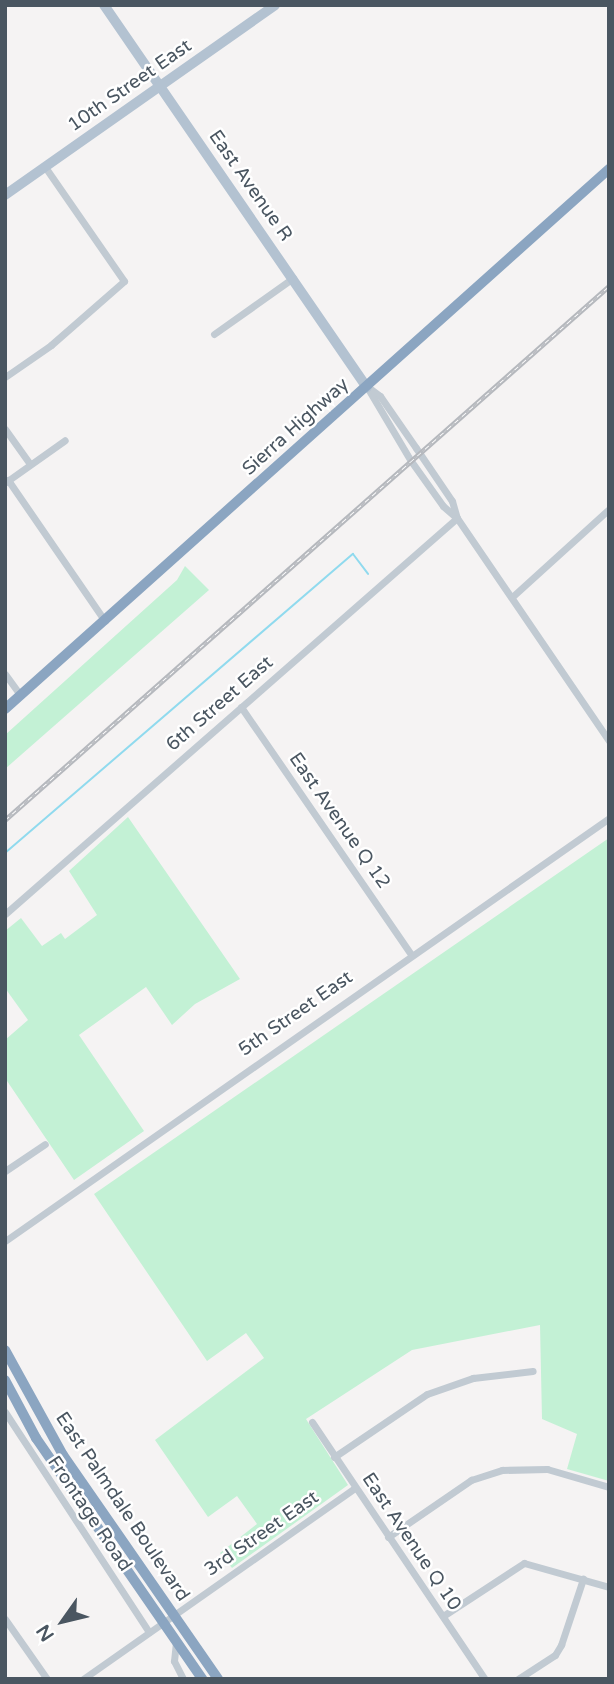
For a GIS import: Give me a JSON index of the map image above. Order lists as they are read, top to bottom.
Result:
{
  "streets": {
    "highway": ["Sierra Highway", "East Palmdale Boulevard"],
    "main road": ["10th Street East", "East Avenue R"],
    "street": [
      "6th Street East",
      "East Avenue Q 12",
      "5th Street East",
      "Frontage Road",
      "3rd Street East",
      "East Avenue Q 10"
    ]
  },
  "crossings": [
    ["10th Street East", "East Avenue R"],
    ["East Avenue R", "Sierra Highway"],
    ["East Avenue R", "6th Street East"],
    ["6th Street East", "East Avenue Q 12"],
    ["East Avenue Q 12", "5th Street East"],
    ["East Palmdale Boulevard", "3rd Street East"],
    ["Frontage Road", "3rd Street East"],
    ["3rd Street East", "East Avenue Q 10"]
  ],
  "north": "bottom left"
}
